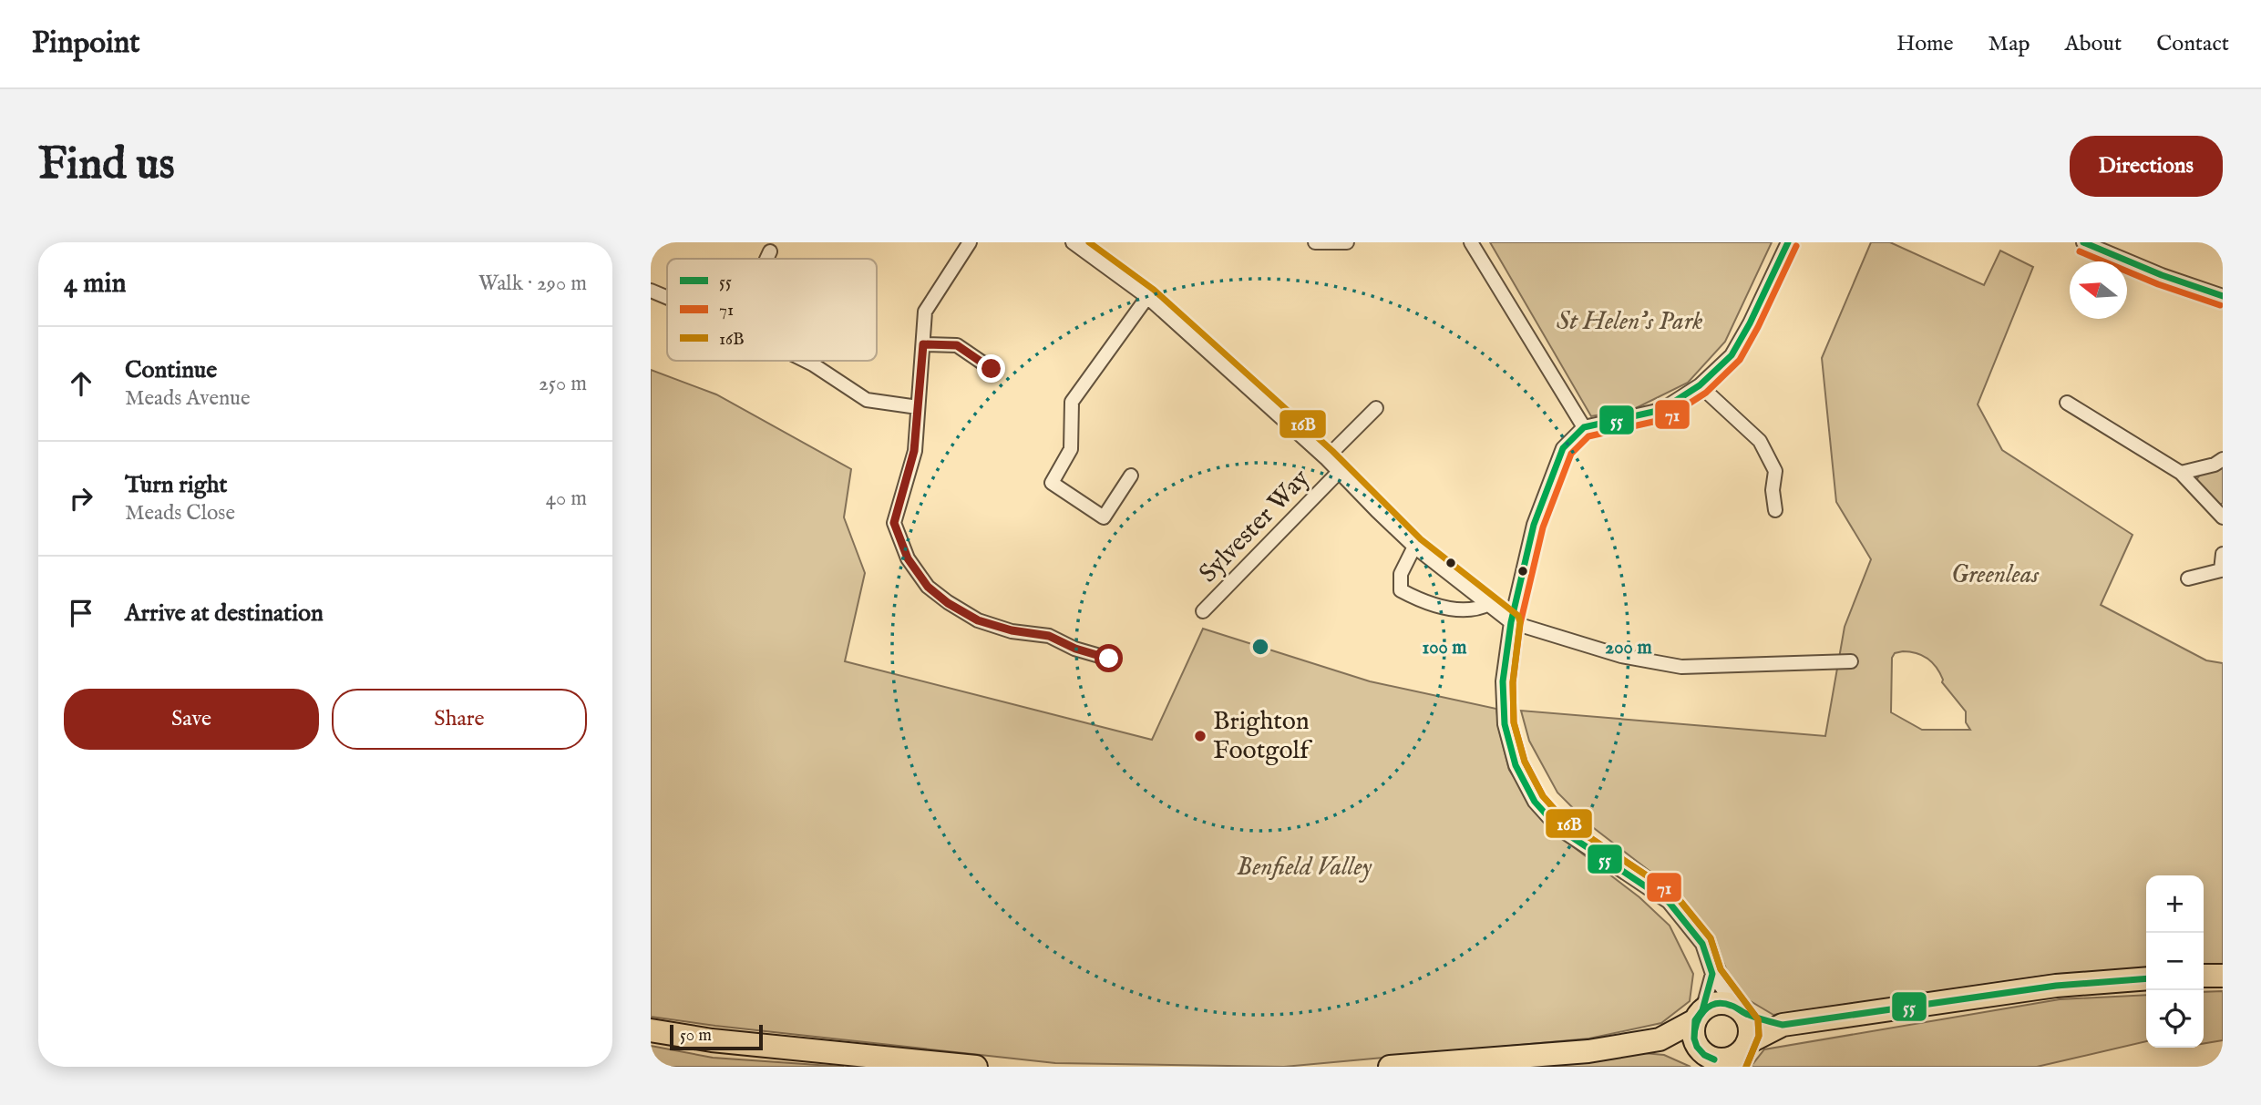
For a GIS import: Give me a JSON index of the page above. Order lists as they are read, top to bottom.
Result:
{
  "streets": {
    "street": ["Sylvester Way"]
  },
  "parks": ["St Helen's Park", "Greenleas", "Benfield Valley"],
  "places": ["Brighton Footgolf"],
  "lines": ["transit line 55", "transit line 16B", "transit line 71"],
  "legend": ["55", "71", "16B"],
  "scale_bar": "50 m",
  "north": "left",
  "page": {
    "header": "Pinpoint",
    "nav": [
      "Home",
      "Map",
      "About",
      "Contact"
    ],
    "buttons": [
      "Directions",
      ["Save", "Share"]
    ],
    "title": "Find us",
    "heading": ["4 min", "Walk · 290 m"],
    "list": [
      ["Continue", "Meads Avenue", "250 m"],
      ["Turn right", "Meads Close", "40 m"],
      "Arrive at destination"
    ],
    "map_buttons": ["+", "−"],
    "scale": "50 m"
  },
  "rings": ["100 m", "200 m"]
}
